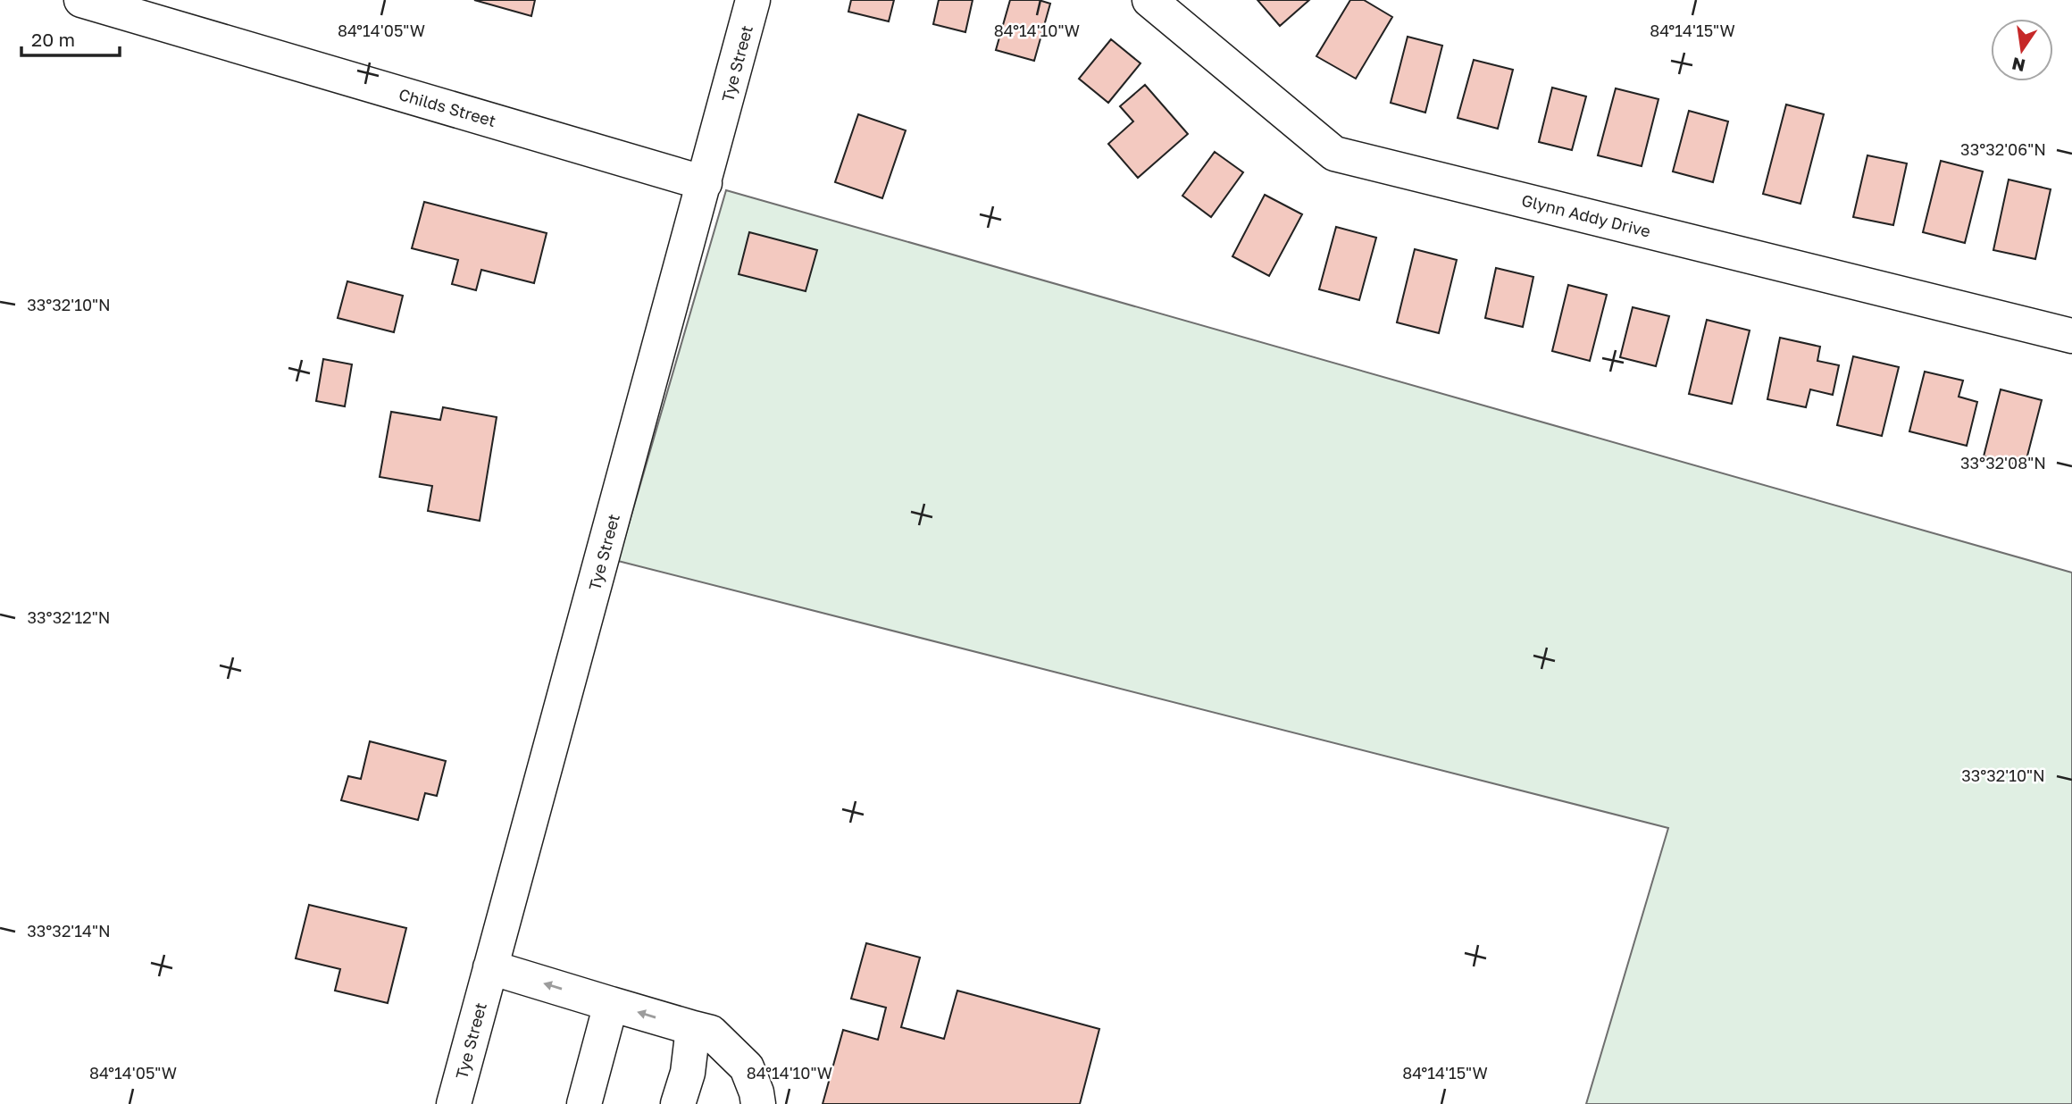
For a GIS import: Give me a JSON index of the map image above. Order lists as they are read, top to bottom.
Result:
{
  "streets": {
    "street": ["Tye Street", "Childs Street", "Glynn Addy Drive"]
  },
  "crossings": [
    ["Tye Street", "Childs Street"]
  ],
  "scale_bar": "20 m",
  "north": "bottom",
  "coordinates": [
    "84°14'05\"W",
    "84°14'10\"W",
    "84°14'15\"W",
    "33°32'06\"N",
    "33°32'10\"N",
    "33°32'08\"N",
    "33°32'12\"N",
    "33°32'14\"N"
  ]
}
